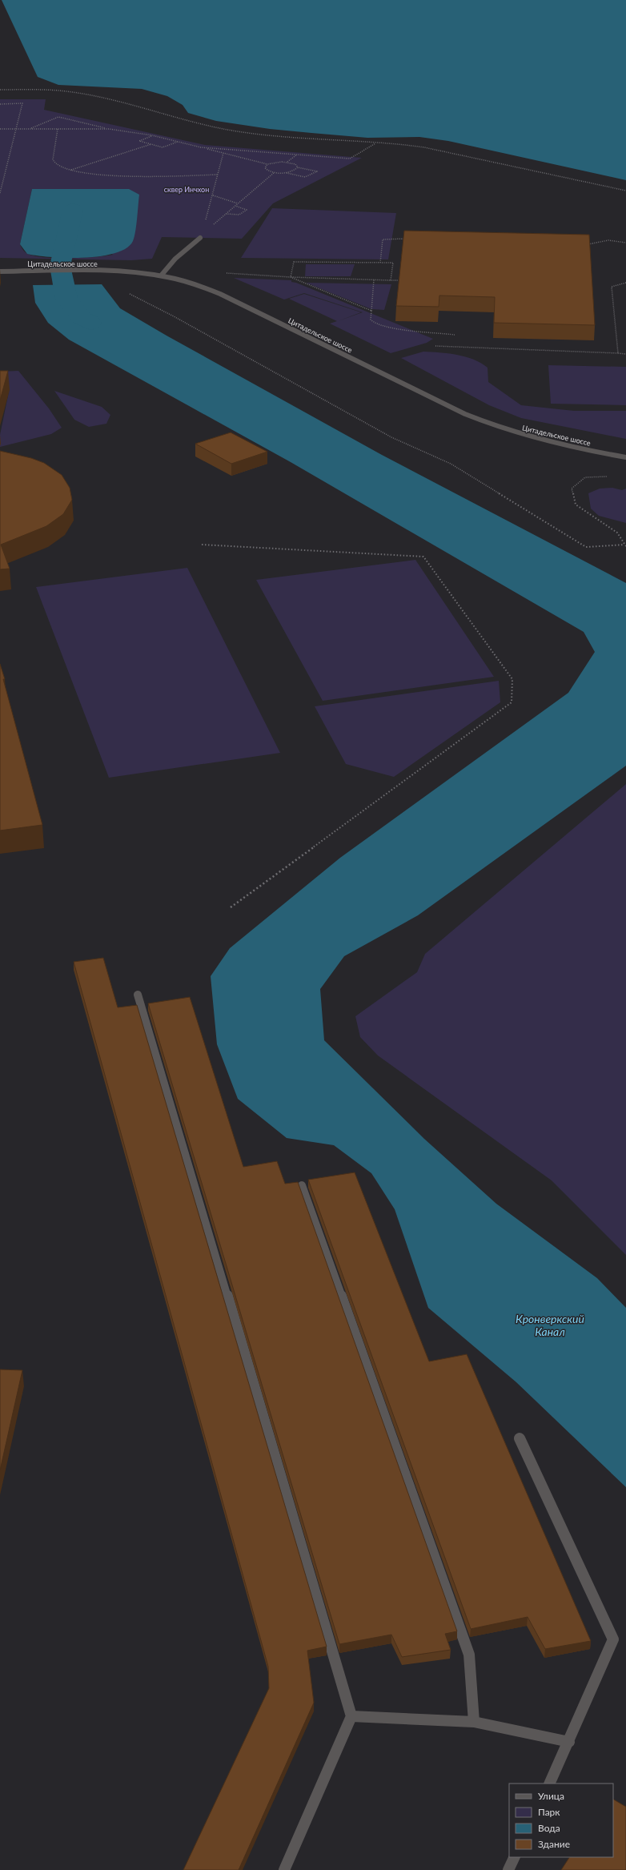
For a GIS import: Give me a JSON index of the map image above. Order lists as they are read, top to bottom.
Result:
{
  "streets": {
    "street": ["Цитадельское шоссе"]
  },
  "water": ["Кронверкский Канал"],
  "parks": ["сквер Инчхон"],
  "legend": [
    "Улица",
    "Парк",
    "Вода",
    "Здание"
  ]
}
